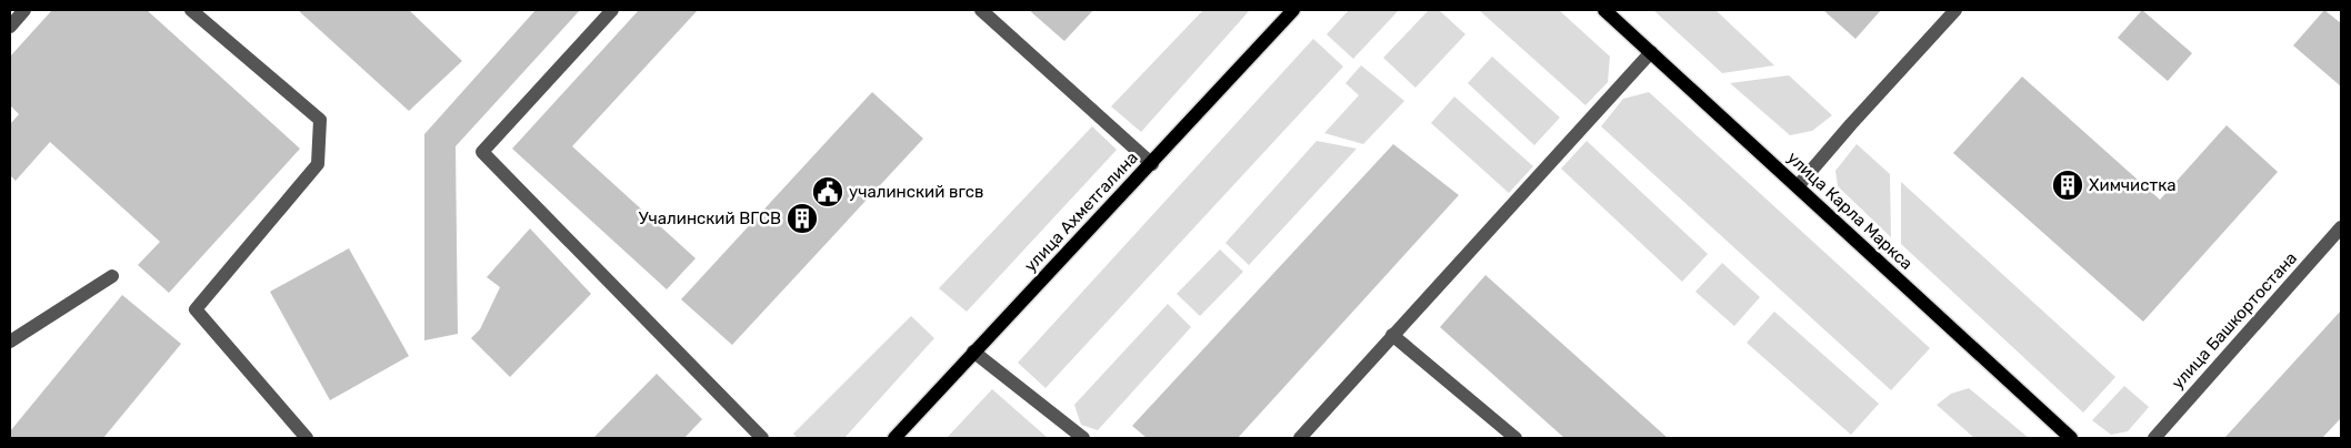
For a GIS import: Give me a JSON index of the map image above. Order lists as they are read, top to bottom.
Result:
{
  "streets": {
    "main road": ["улица Карла Маркса", "улица Ахметгалина"],
    "street": ["улица Башкортостана"]
  },
  "places": {
    "building": ["Химчистка", "Учалинский ВГСВ"],
    "public building": ["учалинский вгсв"]
  }
}
